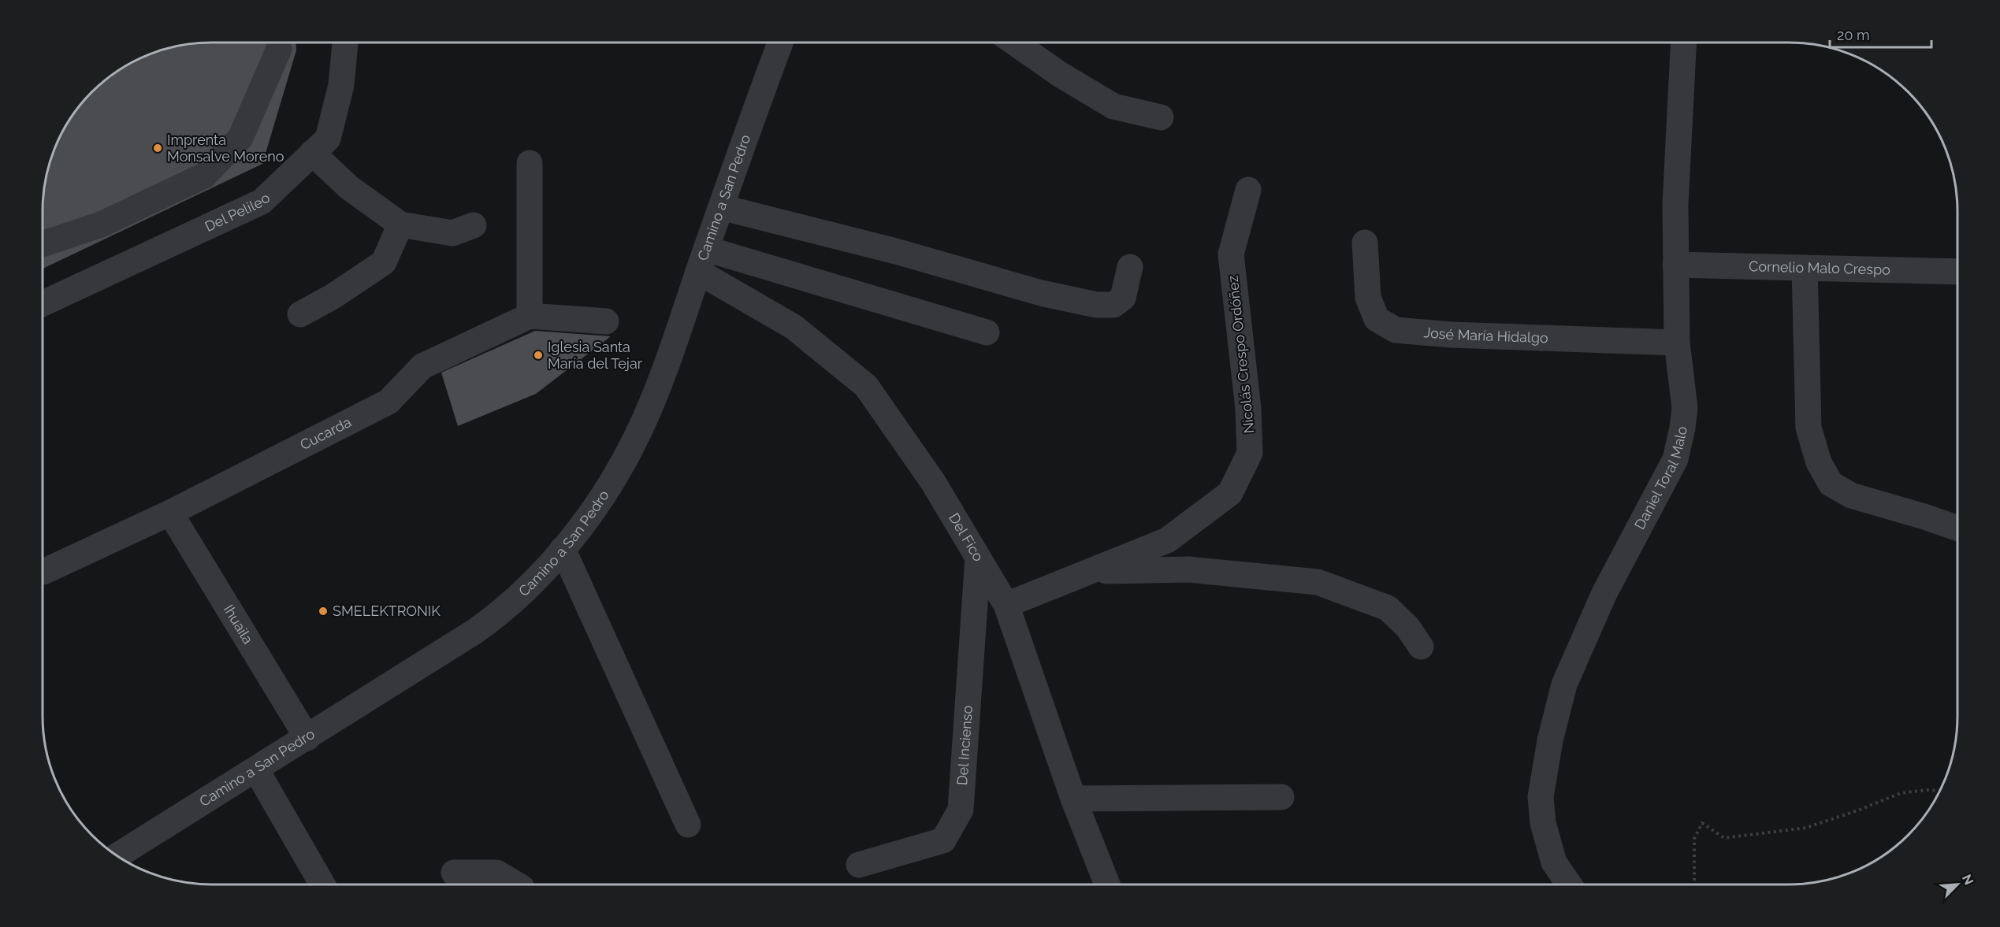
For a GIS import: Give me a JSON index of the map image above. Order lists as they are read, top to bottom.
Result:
{
  "streets": {
    "street": [
      "Camino a San Pedro",
      "Del Pelileo",
      "Cornelio Malo Crespo",
      "José María Hidalgo",
      "Nicolás Crespo Ordóñez",
      "Cucarda",
      "Daniel Toral Malo",
      "Del Fico",
      "Ihuaila",
      "Del Incienso"
    ]
  },
  "crossings": [
    ["Camino a San Pedro", "Del Fico"],
    ["Camino a San Pedro", "Ihuaila"],
    ["Cornelio Malo Crespo", "Daniel Toral Malo"],
    ["José María Hidalgo", "Daniel Toral Malo"],
    ["Nicolás Crespo Ordóñez", "Del Fico"],
    ["Cucarda", "Ihuaila"],
    ["Del Fico", "Del Incienso"]
  ],
  "places": ["Imprenta Monsalve Moreno", "Iglesia Santa María del Tejar", "SMELEKTRONIK"],
  "scale_bar": "20 m",
  "north": "top right"
}
